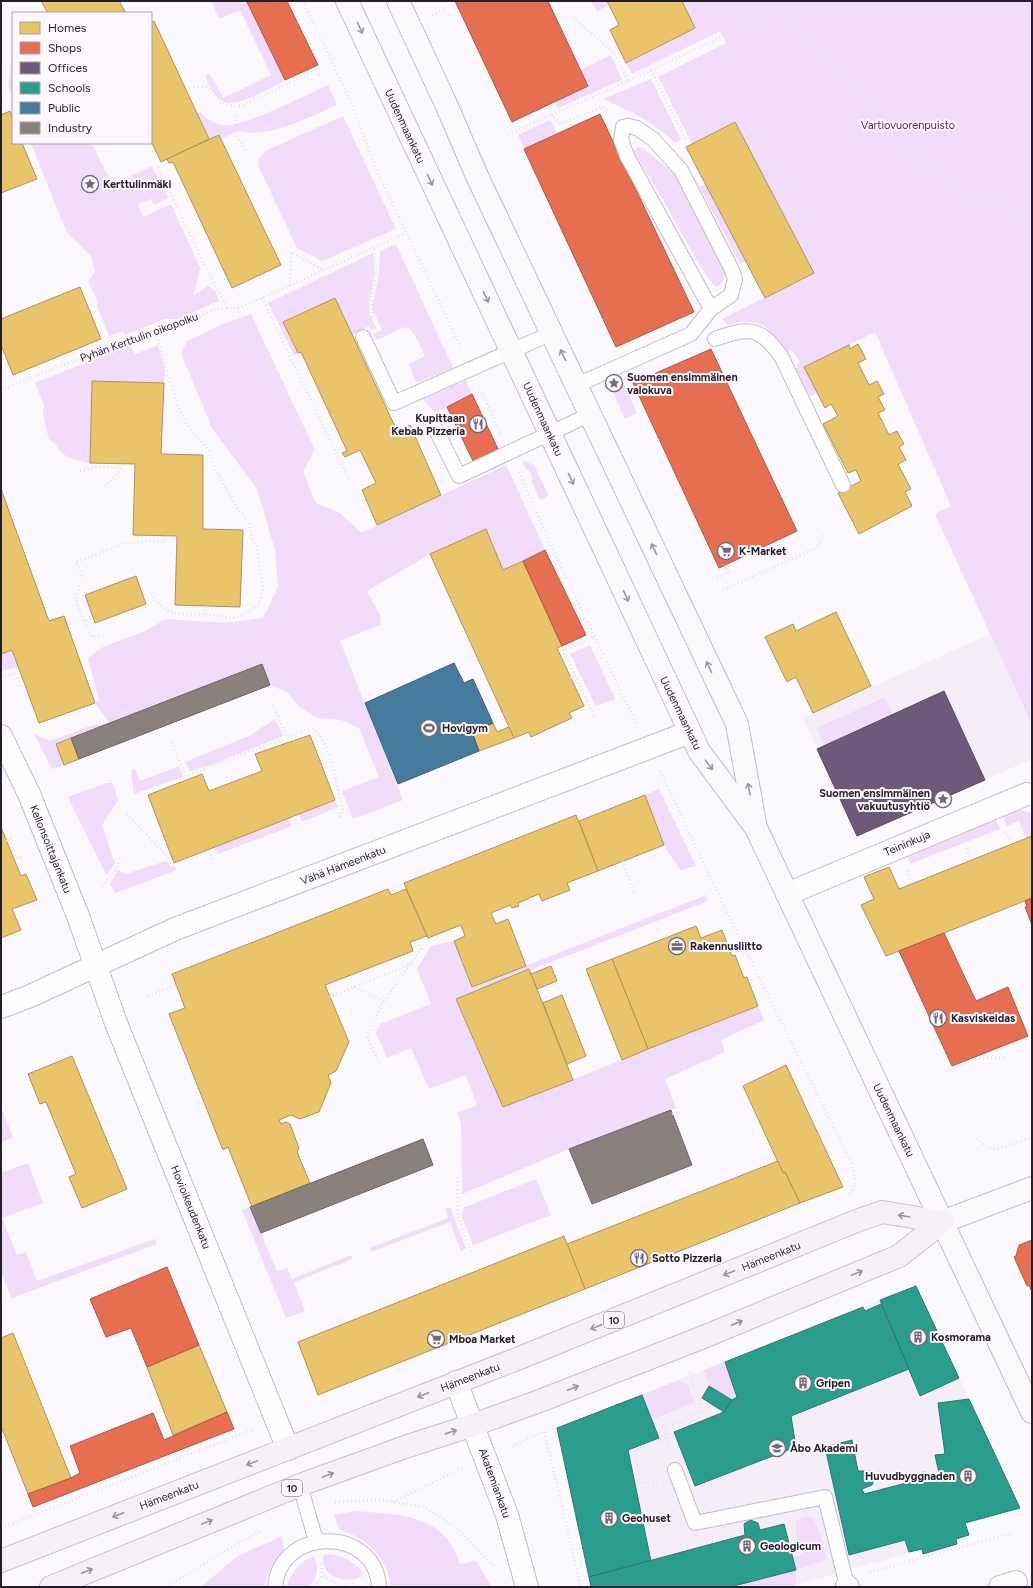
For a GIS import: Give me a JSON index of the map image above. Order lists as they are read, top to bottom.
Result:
{
  "streets": {
    "highway": ["Hämeenkatu", "10"],
    "main road": ["Uudenmaankatu"],
    "street": [
      "Teininkuja",
      "Kellonsoittajankatu",
      "Vähä Hämeenkatu",
      "Hovioikeudenkatu",
      "Akatemiankatu"
    ],
    "path": ["Pyhän Kerttulin oikopolku"]
  },
  "crossings": [
    ["Uudenmaankatu", "Teininkuja"],
    ["Uudenmaankatu", "Vähä Hämeenkatu"],
    ["Uudenmaankatu", "Hämeenkatu"],
    ["Uudenmaankatu", "10"],
    ["Kellonsoittajankatu", "Vähä Hämeenkatu"],
    ["Kellonsoittajankatu", "Hovioikeudenkatu"],
    ["Vähä Hämeenkatu", "Hovioikeudenkatu"],
    ["Hovioikeudenkatu", "Hämeenkatu"],
    ["Hämeenkatu", "10"],
    ["Hämeenkatu", "Akatemiankatu"],
    ["10", "Akatemiankatu"]
  ],
  "parks": ["Vartiovuorenpuisto"],
  "places": {
    "place": ["Kerttulinmäki", "Suomen ensimmäinen valokuva", "Suomen ensimmäinen vakuutusyhtiö"],
    "restaurant": ["Kupittaan Kebab Pizzeria", "Kasviskeidas", "Sotto Pizzeria"],
    "supermarket": ["K-Market", "Mboa Market"],
    "sports": ["Hovigym"],
    "office": ["Rakennusliitto"],
    "building": [
      "Kosmorama",
      "Gripen",
      "Huvudbyggnaden",
      "Geohuset",
      "Geologicum"
    ],
    "school or university": ["Åbo Akademi"]
  },
  "legend": [
    "Homes",
    "Shops",
    "Offices",
    "Schools",
    "Public",
    "Industry"
  ]
}
